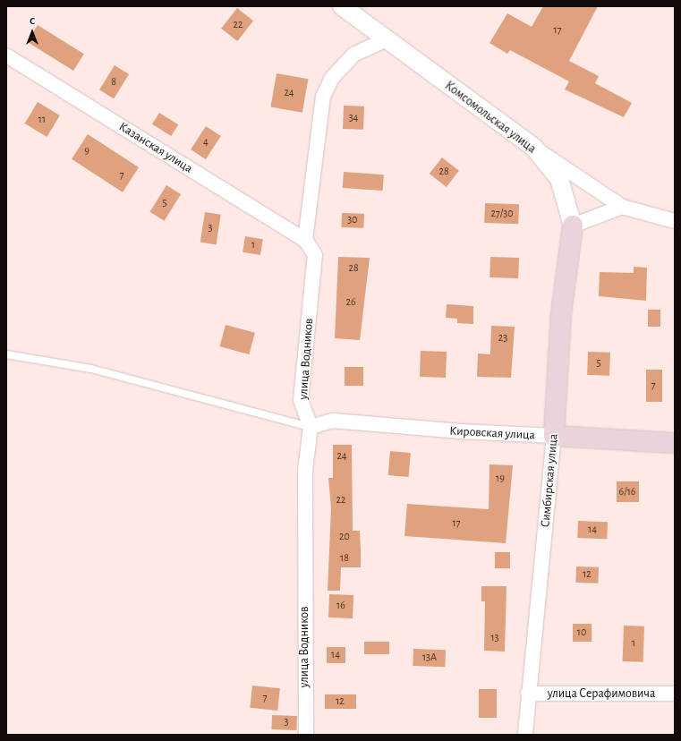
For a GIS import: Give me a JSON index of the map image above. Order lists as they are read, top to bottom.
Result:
{
  "streets": {
    "main road": ["Кировская улица", "Симбирская улица"],
    "street": [
      "Комсомольская улица",
      "Казанская улица",
      "улица Водников",
      "улица Серафимовича"
    ]
  },
  "crossings": [
    ["Комсомольская улица", "Симбирская улица"],
    ["Казанская улица", "улица Водников"],
    ["улица Водников", "Кировская улица"],
    ["Кировская улица", "Симбирская улица"],
    ["Симбирская улица", "улица Серафимовича"]
  ],
  "house_numbers": [
    "22",
    "17",
    "8",
    "24",
    "34",
    "11",
    "4",
    "9",
    "28",
    "7",
    "5",
    "27/30",
    "30",
    "3",
    "1",
    "28",
    "26",
    "23",
    "5",
    "7",
    "24",
    "19",
    "6/16",
    "22",
    "17",
    "14",
    "20",
    "18",
    "12",
    "16",
    "10",
    "13",
    "1",
    "14",
    "13А",
    "7",
    "12",
    "3"
  ],
  "north": "top"
}
